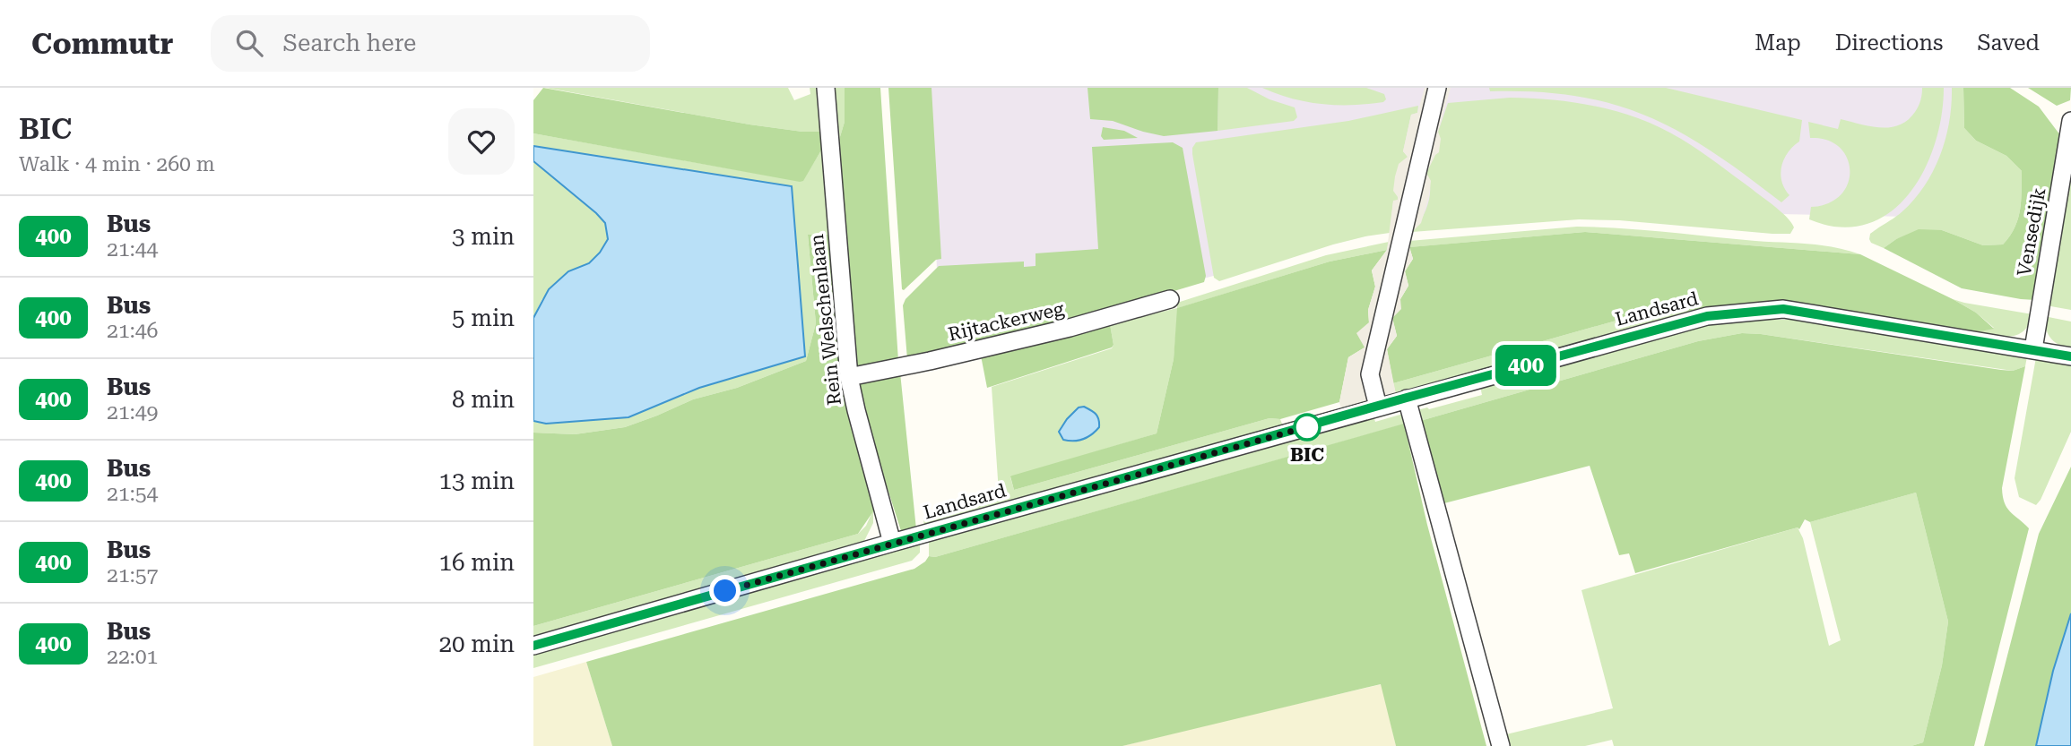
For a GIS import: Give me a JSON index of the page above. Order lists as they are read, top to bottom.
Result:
{
  "streets": {
    "street": [
      "Vensedijk",
      "Landsard",
      "Rein Welschenlaan",
      "Rijtackerweg"
    ]
  },
  "crossings": [
    ["Vensedijk", "Landsard"],
    ["Landsard", "Rein Welschenlaan"],
    ["Rein Welschenlaan", "Rijtackerweg"]
  ],
  "places": ["BIC"],
  "lines": ["bus line 400"],
  "page": {
    "header": "Commutr",
    "search": "Search here",
    "nav": ["Map", "Directions", "Saved"],
    "heading": ["BIC", "Walk · 4 min · 260 m"],
    "on_map": "400",
    "list": [
      {
        "mark": "400",
        "name": "Bus",
        "note": "21:44",
        "value": "3 min"
      },
      {
        "mark": "400",
        "name": "Bus",
        "note": "21:46",
        "value": "5 min"
      },
      {
        "mark": "400",
        "name": "Bus",
        "note": "21:49",
        "value": "8 min"
      },
      {
        "mark": "400",
        "name": "Bus",
        "note": "21:54",
        "value": "13 min"
      },
      {
        "mark": "400",
        "name": "Bus",
        "note": "21:57",
        "value": "16 min"
      },
      {
        "mark": "400",
        "name": "Bus",
        "note": "22:01",
        "value": "20 min"
      }
    ]
  }
}
